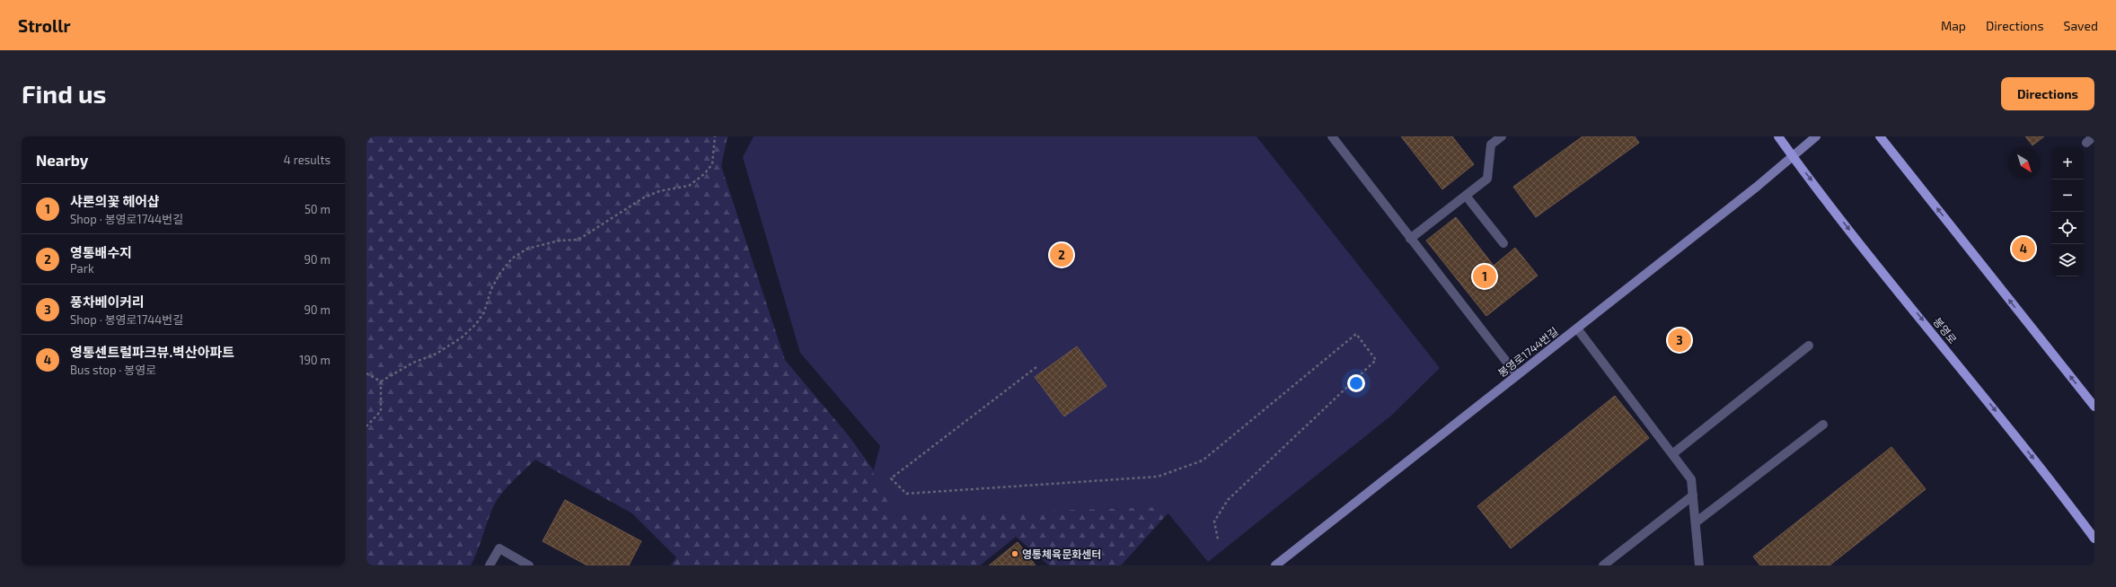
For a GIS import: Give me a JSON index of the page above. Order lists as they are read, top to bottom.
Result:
{
  "streets": {
    "main road": ["봉영로"],
    "street": ["봉영로1744번길"]
  },
  "crossings": [
    ["봉영로", "봉영로1744번길"]
  ],
  "one_way": ["봉영로"],
  "places": ["영통체육문화센터"],
  "north": "bottom right",
  "page": {
    "header": "Strollr",
    "nav": ["Map", "Directions", "Saved"],
    "buttons": "Directions",
    "title": "Find us",
    "heading": ["Nearby", "4 results"],
    "map_buttons": ["+", "−"],
    "list": [
      {
        "mark": "1",
        "name": "샤론의꽃 헤어샵",
        "note": "Shop · 봉영로1744번길",
        "value": "50 m"
      },
      {
        "mark": "2",
        "name": "영통배수지",
        "note": "Park",
        "value": "90 m"
      },
      {
        "mark": "3",
        "name": "풍차베이커리",
        "note": "Shop · 봉영로1744번길",
        "value": "90 m"
      },
      {
        "mark": "4",
        "name": "영통센트럴파크뷰.벽산아파트",
        "note": "Bus stop · 봉영로",
        "value": "190 m"
      }
    ],
    "pins": [
      "4",
      "2",
      "1",
      "3"
    ]
  }
}
